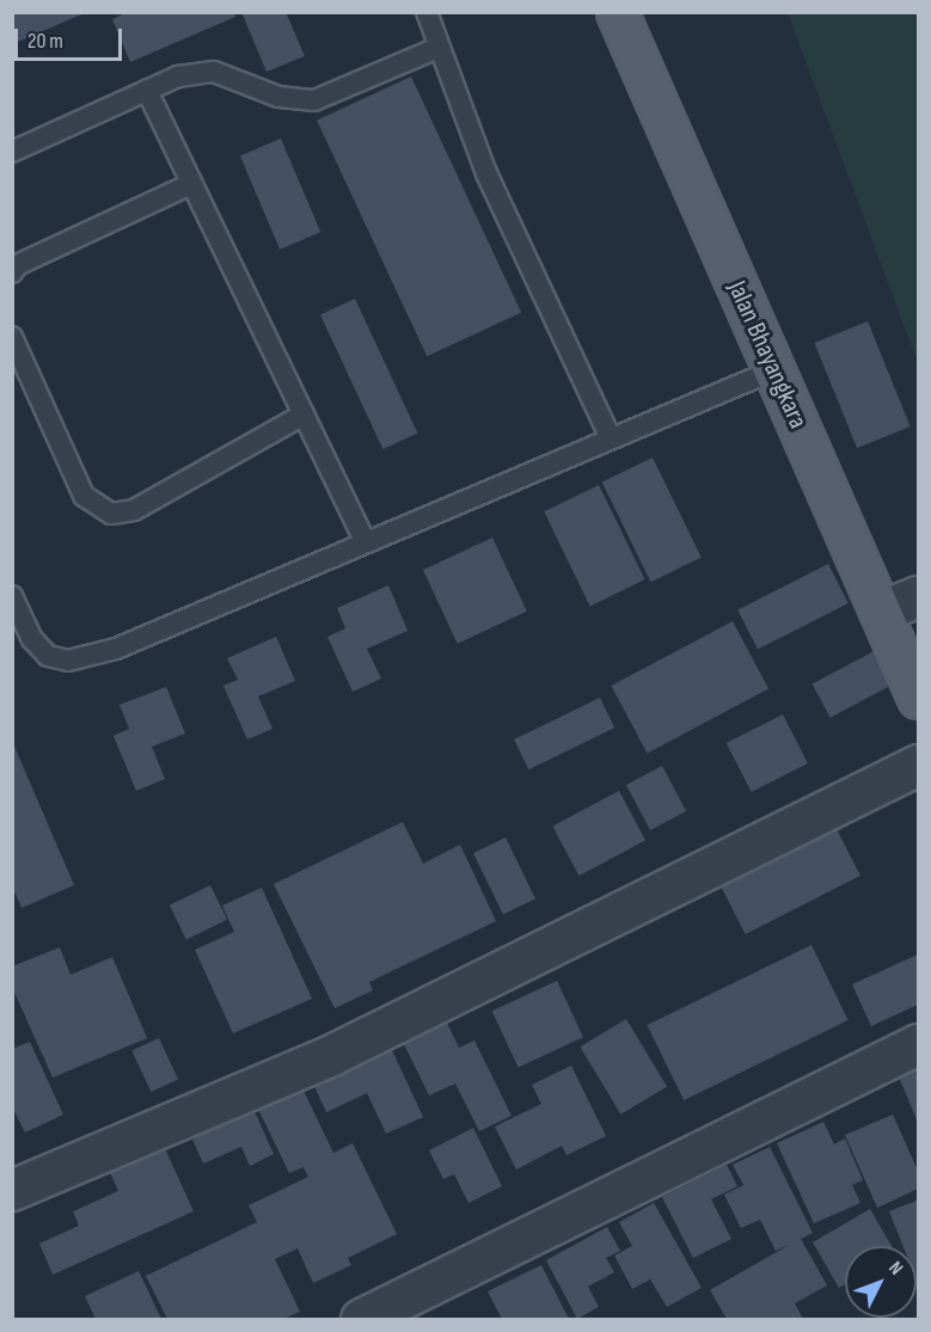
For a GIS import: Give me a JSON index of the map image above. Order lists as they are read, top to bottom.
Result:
{
  "streets": {
    "main road": ["Jalan Bhayangkara"]
  },
  "scale_bar": "20 m",
  "north": "top right"
}
